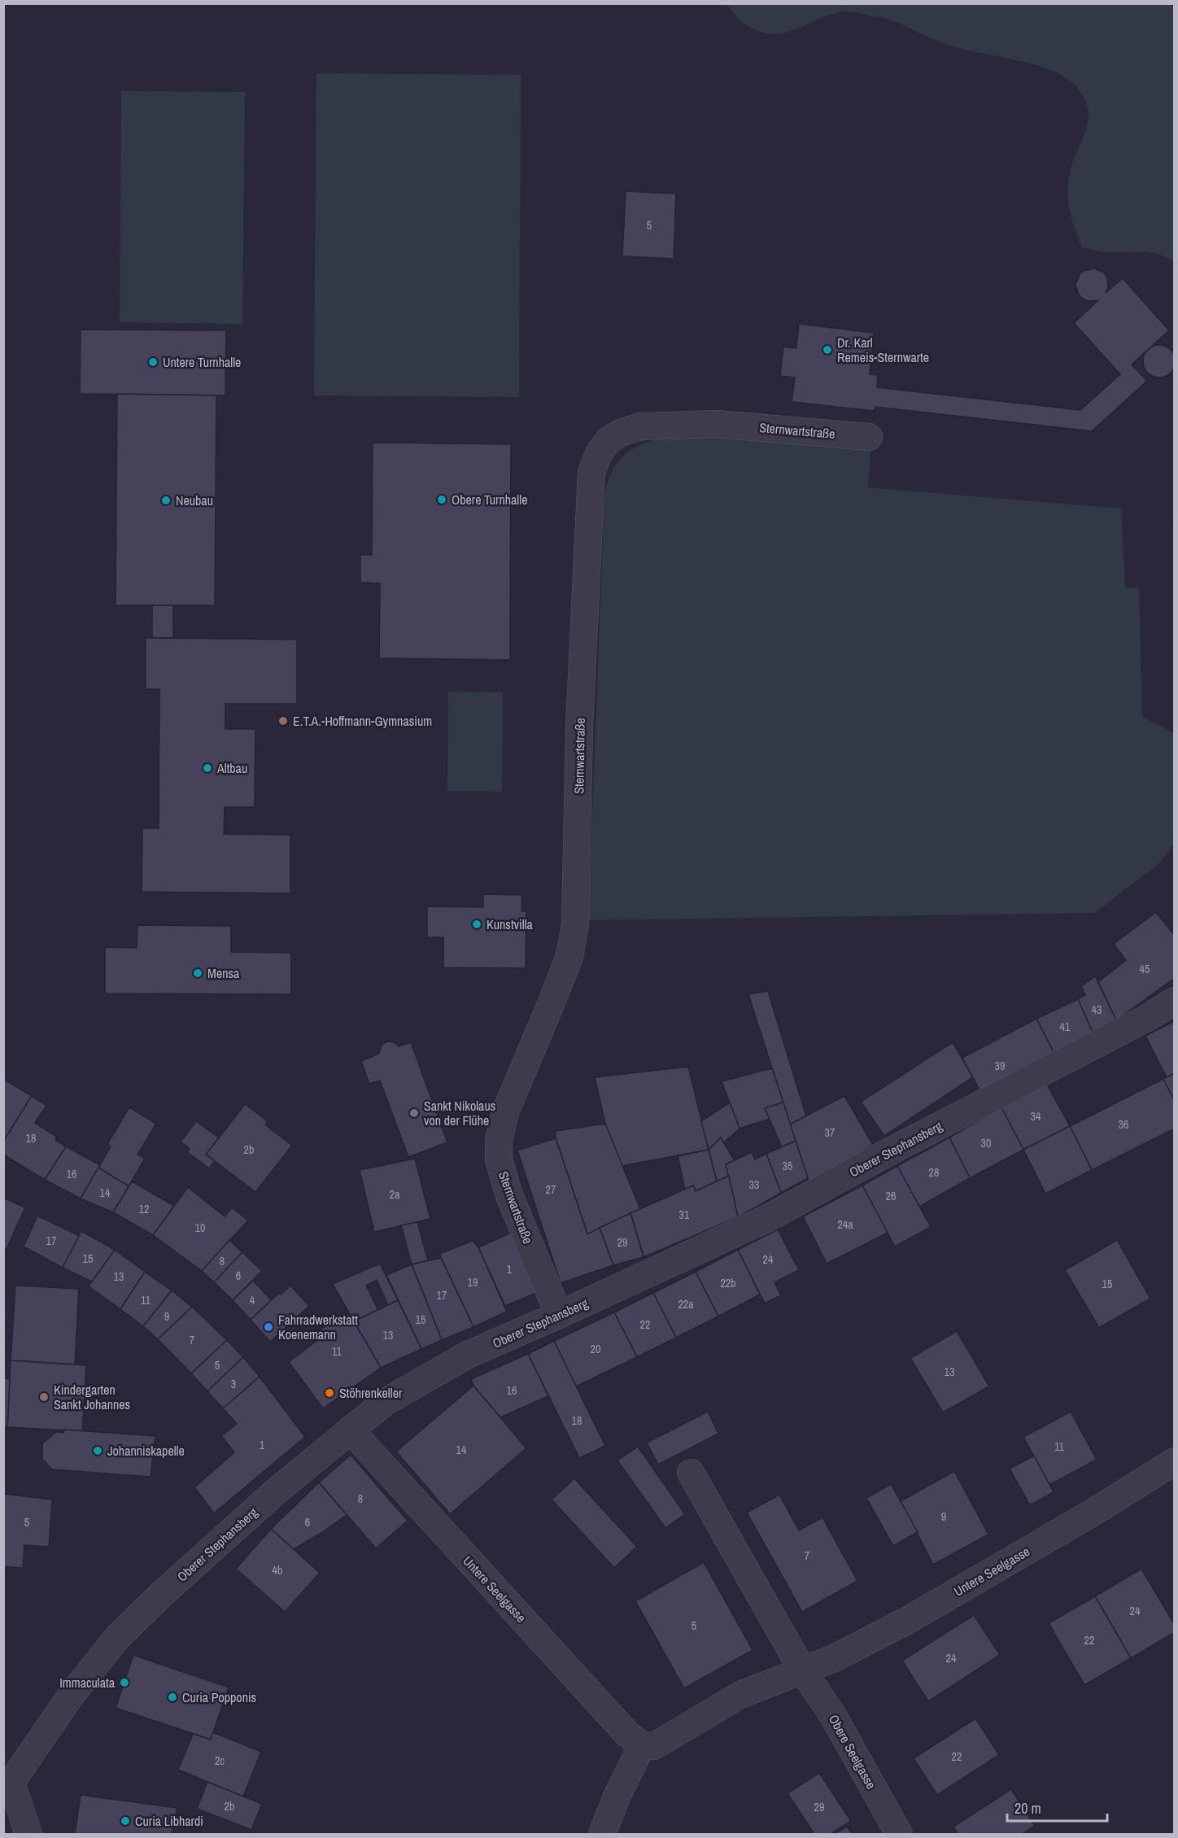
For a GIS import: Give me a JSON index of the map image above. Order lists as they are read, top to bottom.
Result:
{
  "streets": {
    "street": [
      "Sternwartstraße",
      "Oberer Stephansberg",
      "Untere Seelgasse",
      "Obere Seelgasse"
    ]
  },
  "crossings": [
    ["Sternwartstraße", "Oberer Stephansberg"],
    ["Oberer Stephansberg", "Untere Seelgasse"],
    ["Untere Seelgasse", "Obere Seelgasse"]
  ],
  "places": [
    "Dr. Karl Remeis-Sternwarte",
    "Untere Turnhalle",
    "Obere Turnhalle",
    "Neubau",
    "E.T.A.-Hoffmann-Gymnasium",
    "Altbau",
    "Kunstvilla",
    "Mensa",
    "Sankt Nikolaus von der Flühe",
    "Fahrradwerkstatt Koenemann",
    "Stöhrenkeller",
    "Kindergarten Sankt Johannes",
    "Johanniskapelle",
    "Immaculata",
    "Curia Popponis",
    "Curia Libhardi"
  ],
  "house_numbers": [
    "5",
    "45",
    "43",
    "41",
    "39",
    "34",
    "36",
    "37",
    "18",
    "30",
    "2b",
    "35",
    "28",
    "16",
    "33",
    "27",
    "14",
    "2a",
    "26",
    "12",
    "31",
    "24a",
    "10",
    "17",
    "29",
    "15",
    "24",
    "8",
    "1",
    "6",
    "13",
    "19",
    "22b",
    "15",
    "17",
    "11",
    "4",
    "22a",
    "9",
    "15",
    "22",
    "13",
    "7",
    "20",
    "11",
    "5",
    "13",
    "3",
    "16",
    "18",
    "1",
    "11",
    "14",
    "8",
    "9",
    "5",
    "6",
    "7",
    "4b",
    "24",
    "5",
    "22",
    "24",
    "22",
    "2c",
    "2b",
    "29"
  ],
  "scale_bar": "20 m"
}
